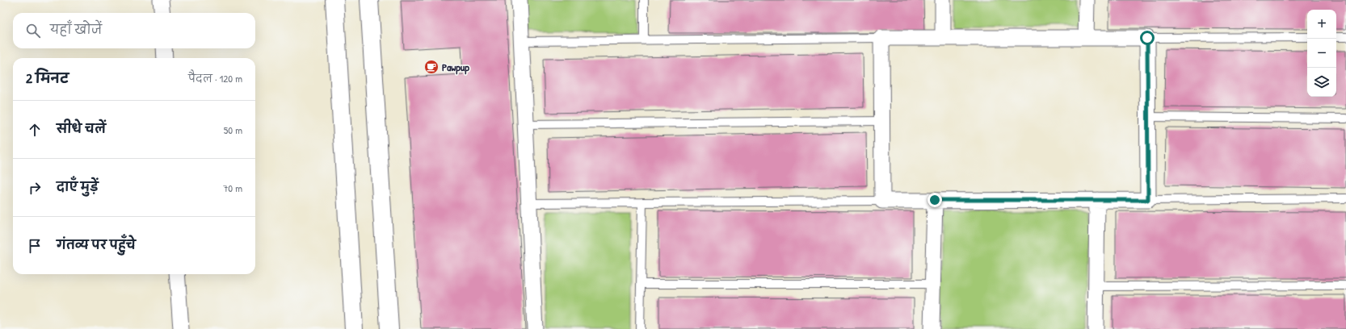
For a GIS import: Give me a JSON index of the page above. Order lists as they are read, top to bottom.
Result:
{
  "places": {
    "cafe": ["Pawpup"]
  },
  "page": {
    "map_buttons": ["+", "−"],
    "search": "यहाँ खोजें",
    "heading": ["2 मिनट", "पैदल · 120 m"],
    "list": [
      ["सीधे चलें", "50 m"],
      ["दाएँ मुड़ें", "70 m"],
      "गंतव्य पर पहुँचे"
    ]
  }
}
